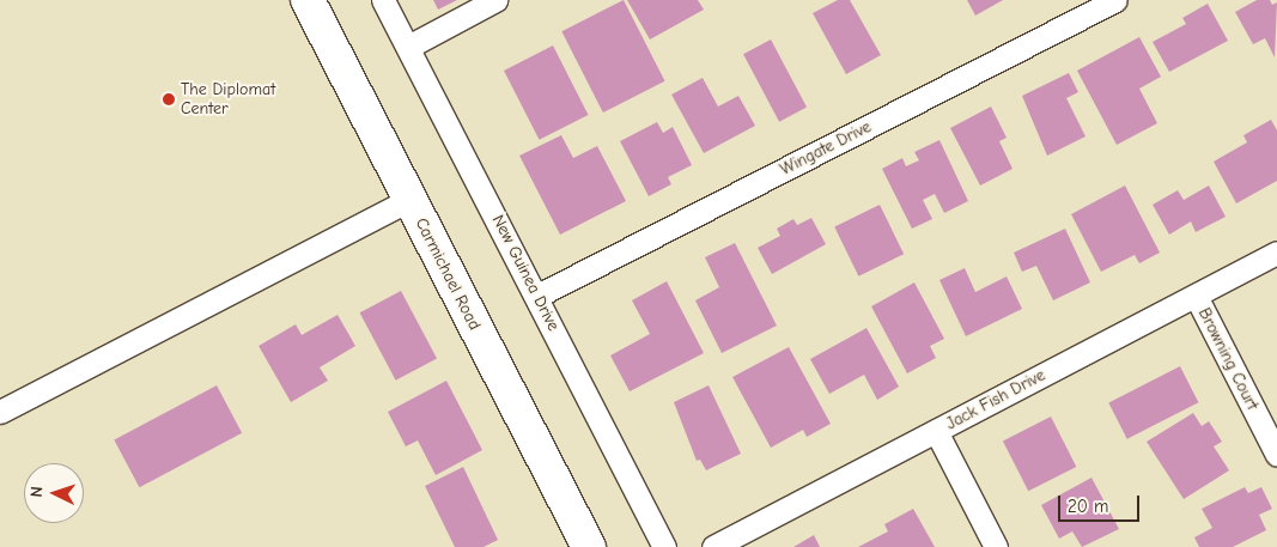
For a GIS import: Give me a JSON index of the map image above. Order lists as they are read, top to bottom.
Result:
{
  "streets": {
    "main road": ["Carmichael Road"],
    "street": [
      "Wingate Drive",
      "New Guinea Drive",
      "Browning Court",
      "Jack Fish Drive"
    ]
  },
  "crossings": [
    ["Wingate Drive", "New Guinea Drive"],
    ["Browning Court", "Jack Fish Drive"]
  ],
  "places": ["The Diplomat Center"],
  "scale_bar": "20 m",
  "north": "left"
}
